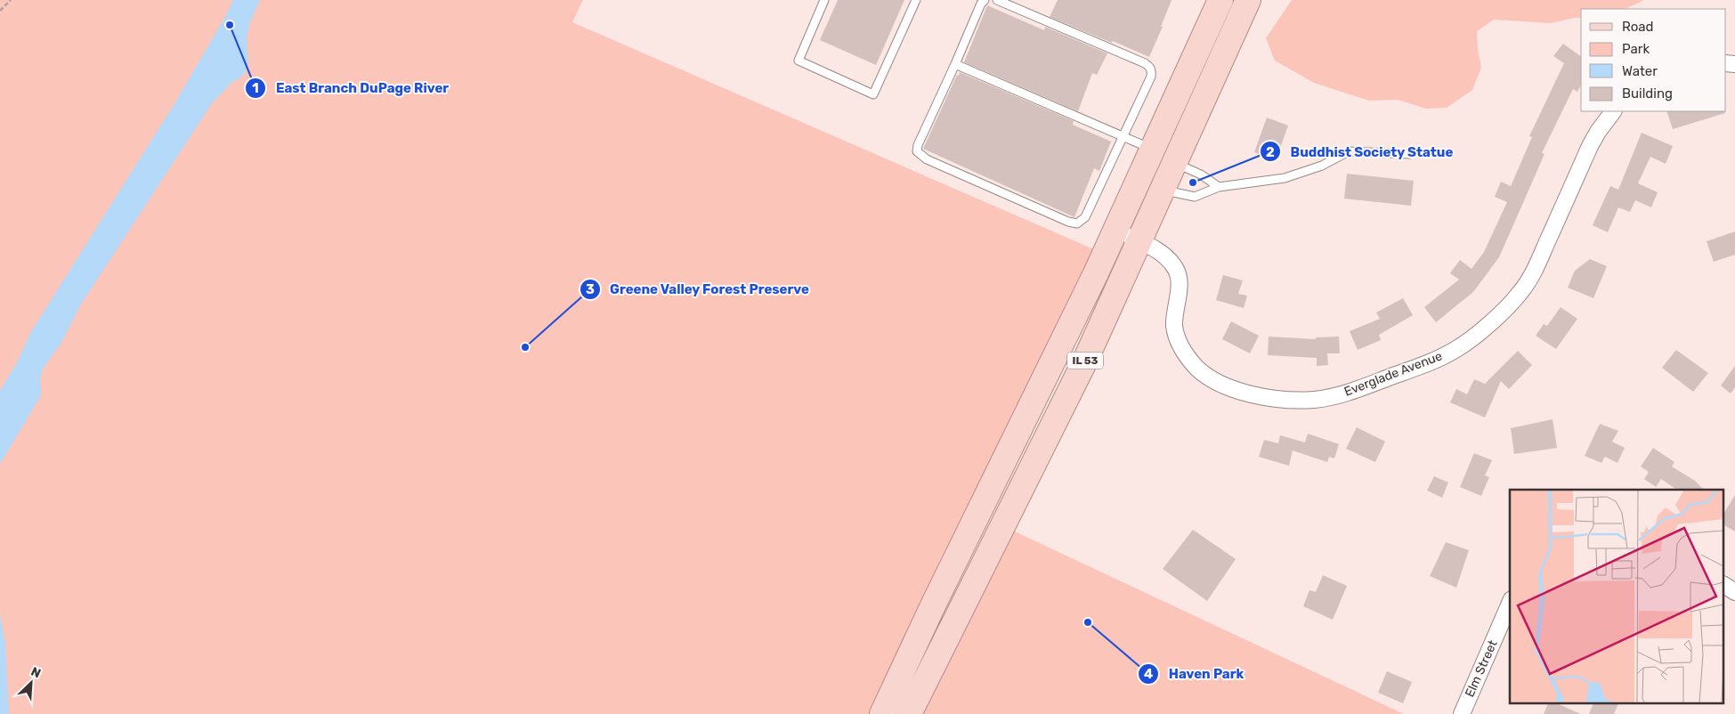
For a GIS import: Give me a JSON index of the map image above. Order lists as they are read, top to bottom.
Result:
{
  "streets": {
    "main road": ["IL 53"],
    "street": ["Everglade Avenue", "Elm Street"]
  },
  "crossings": [
    ["IL 53", "Everglade Avenue"]
  ],
  "places": [
    "East Branch DuPage River",
    "Buddhist Society Statue",
    "Greene Valley Forest Preserve",
    "Haven Park"
  ],
  "legend": [
    "Road",
    "Park",
    "Water",
    "Building"
  ],
  "north": "top right"
}
